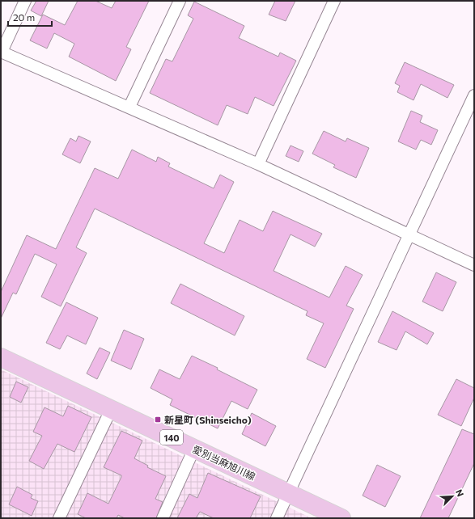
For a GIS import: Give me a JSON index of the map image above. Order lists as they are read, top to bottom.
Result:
{
  "streets": {
    "main road": ["140", "愛別当麻旭川線"]
  },
  "places": {
    "transit": ["新星町 (Shinseicho)"]
  },
  "scale_bar": "20 m",
  "north": "top right"
}
